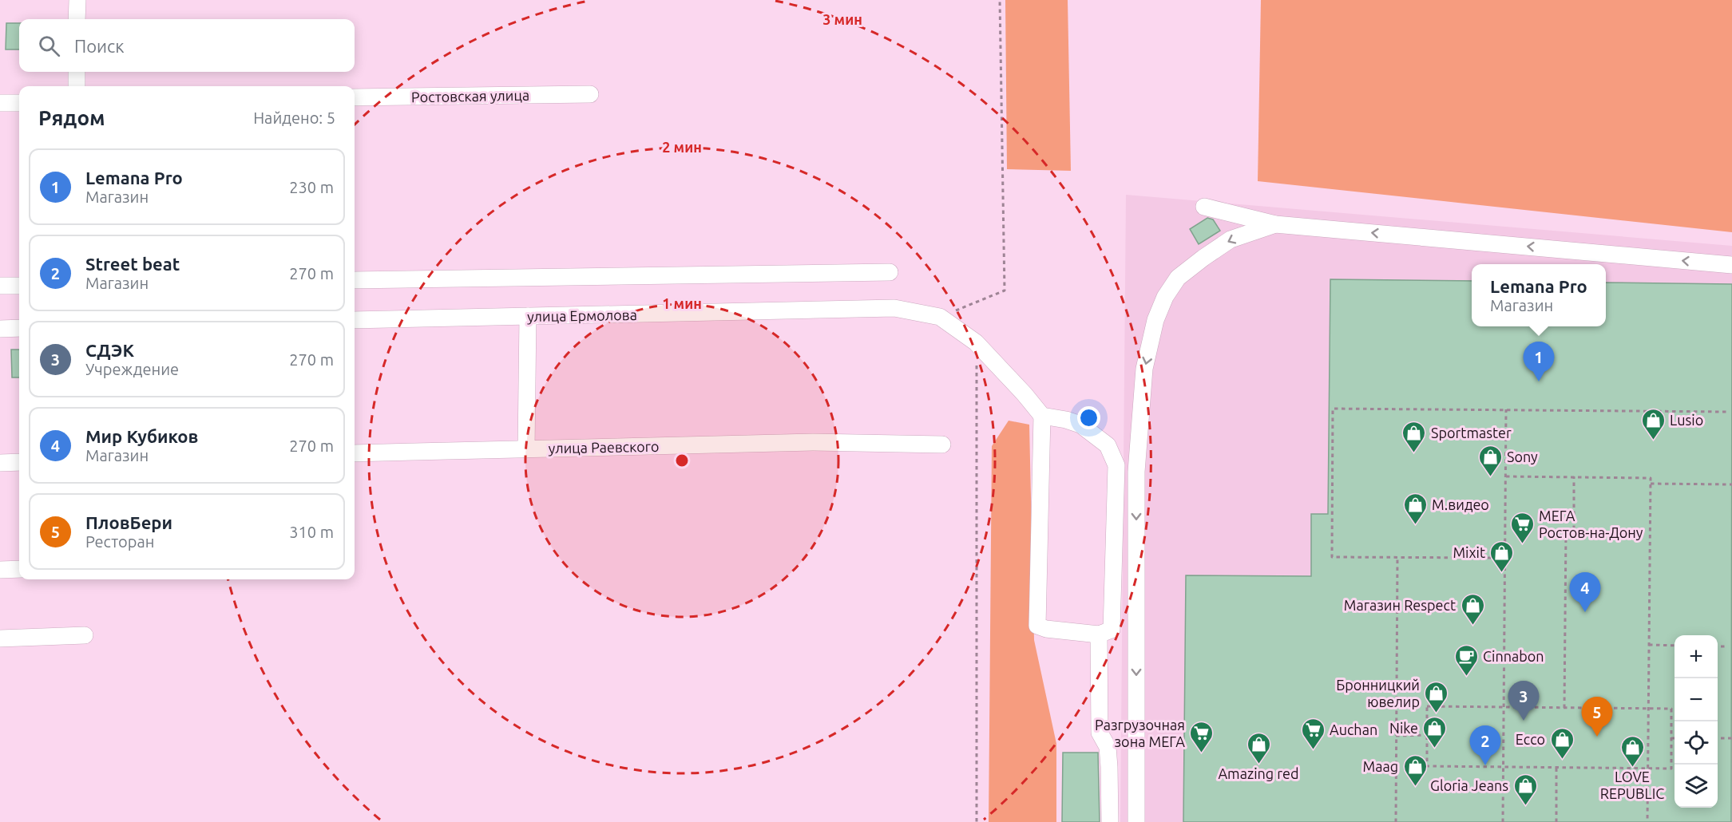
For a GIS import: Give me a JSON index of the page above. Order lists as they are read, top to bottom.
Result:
{
  "streets": {
    "street": ["Ростовская улица", "улица Ермолова", "улица Раевского"]
  },
  "places": {
    "shop": [
      "Lusio",
      "Sportmaster",
      "Sony",
      "М.видео",
      "Mixit",
      "Магазин Respect",
      "Бронницкий ювелир",
      "Nike",
      "Ecco",
      "Amazing red",
      "LOVE REPUBLIC",
      "Maag",
      "Gloria Jeans"
    ],
    "supermarket": ["МЕГА Ростов-на-Дону", "Auchan", "Разгрузочная зона МЕГА"],
    "cafe": ["Cinnabon"]
  },
  "page": {
    "search": "Поиск",
    "heading": ["Рядом", "Найдено: 5"],
    "list": [
      {
        "mark": "1",
        "name": "Lemana Pro",
        "note": "Магазин",
        "value": "230 m"
      },
      {
        "mark": "2",
        "name": "Street beat",
        "note": "Магазин",
        "value": "270 m"
      },
      {
        "mark": "3",
        "name": "СДЭК",
        "note": "Учреждение",
        "value": "270 m"
      },
      {
        "mark": "4",
        "name": "Мир Кубиков",
        "note": "Магазин",
        "value": "270 m"
      },
      {
        "mark": "5",
        "name": "ПловБери",
        "note": "Ресторан",
        "value": "310 m"
      }
    ],
    "popup": ["Lemana Pro", "Магазин"],
    "pins": [
      "1",
      "4",
      "3",
      "5",
      "2"
    ],
    "map_buttons": ["+", "−"]
  },
  "rings": ["3 мин", "2 мин", "1 мин"]
}
